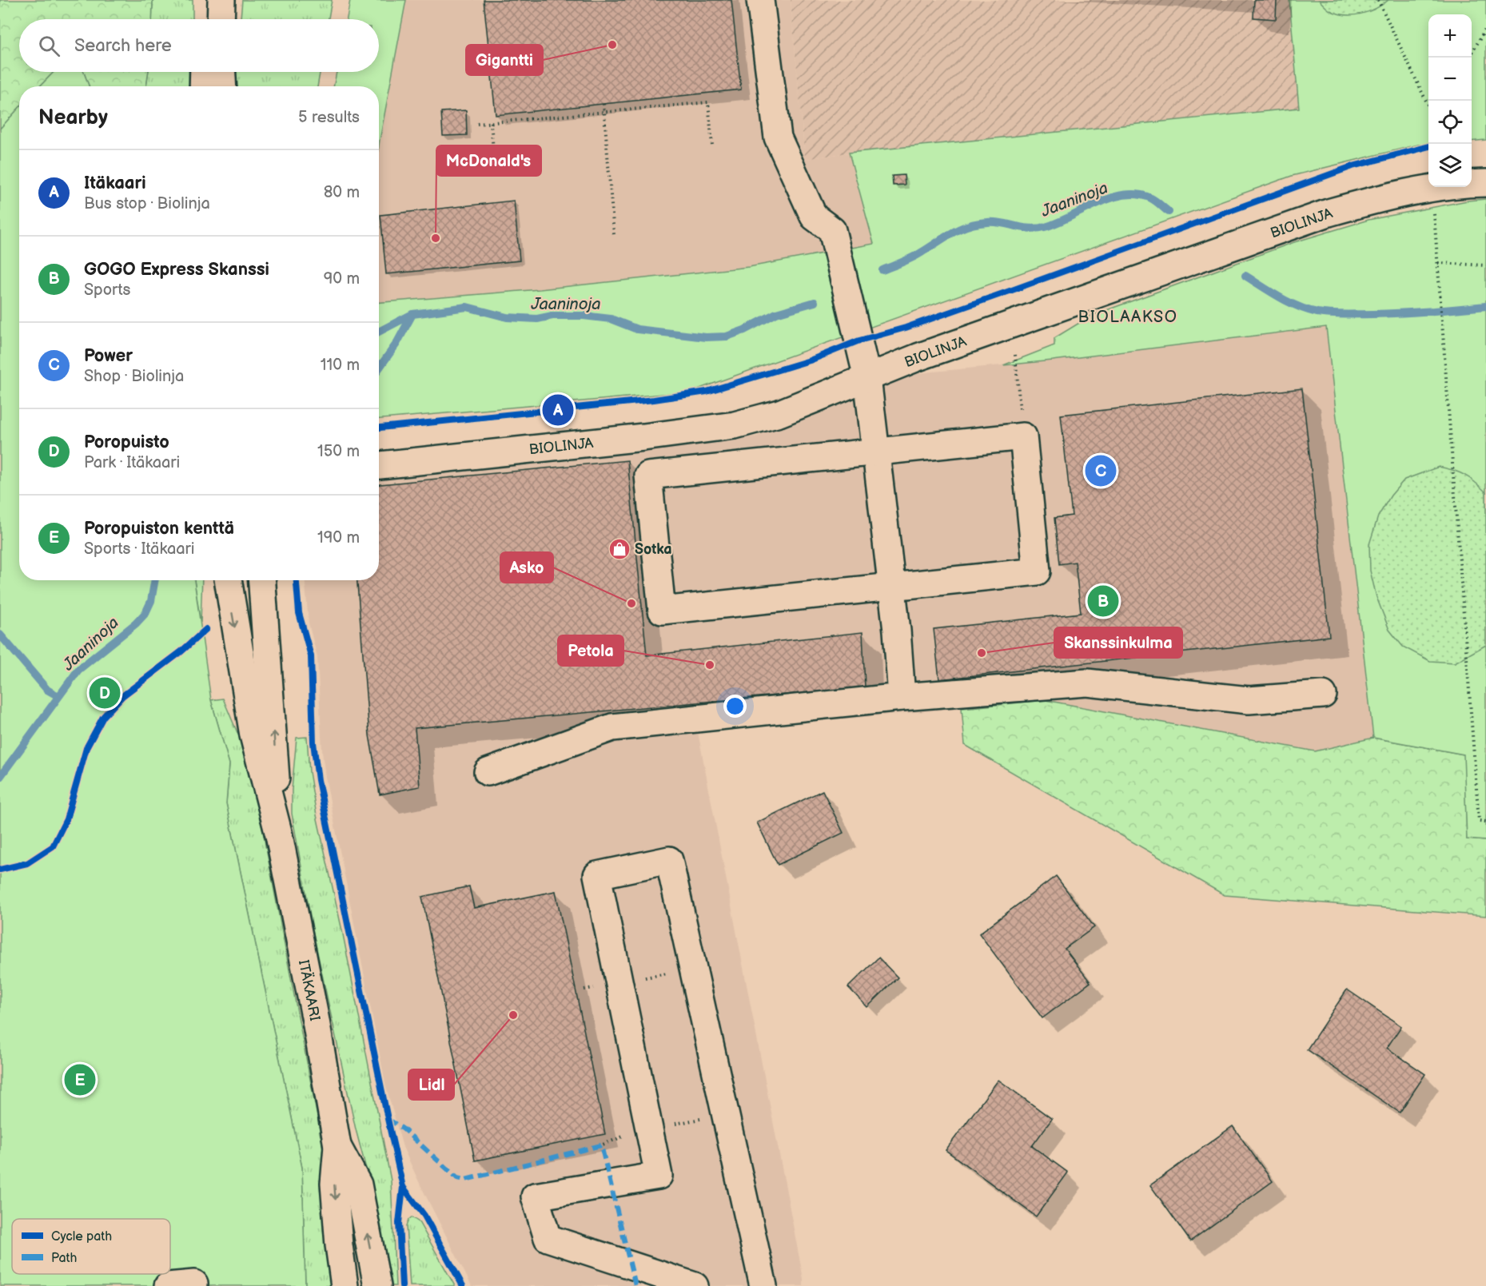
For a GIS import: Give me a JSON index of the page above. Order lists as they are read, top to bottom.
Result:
{
  "streets": {
    "street": ["BIOLINJA", "ITÄKAARI"]
  },
  "districts": ["BIOLAAKSO"],
  "water": ["Jaaninoja"],
  "places": {
    "other": [
      "Gigantti",
      "McDonald's",
      "Asko",
      "Skanssinkulma",
      "Petola",
      "Lidl"
    ],
    "shop": ["Sotka"]
  },
  "legend": ["Cycle path", "Path"],
  "page": {
    "map_buttons": ["+", "−"],
    "search": "Search here",
    "heading": ["Nearby", "5 results"],
    "list": [
      {
        "mark": "A",
        "name": "Itäkaari",
        "note": "Bus stop · Biolinja",
        "value": "80 m"
      },
      {
        "mark": "B",
        "name": "GOGO Express Skanssi",
        "note": "Sports",
        "value": "90 m"
      },
      {
        "mark": "C",
        "name": "Power",
        "note": "Shop · Biolinja",
        "value": "110 m"
      },
      {
        "mark": "D",
        "name": "Poropuisto",
        "note": "Park · Itäkaari",
        "value": "150 m"
      },
      {
        "mark": "E",
        "name": "Poropuiston kenttä",
        "note": "Sports · Itäkaari",
        "value": "190 m"
      }
    ],
    "pins": [
      "A",
      "C",
      "B",
      "D",
      "E"
    ]
  }
}
